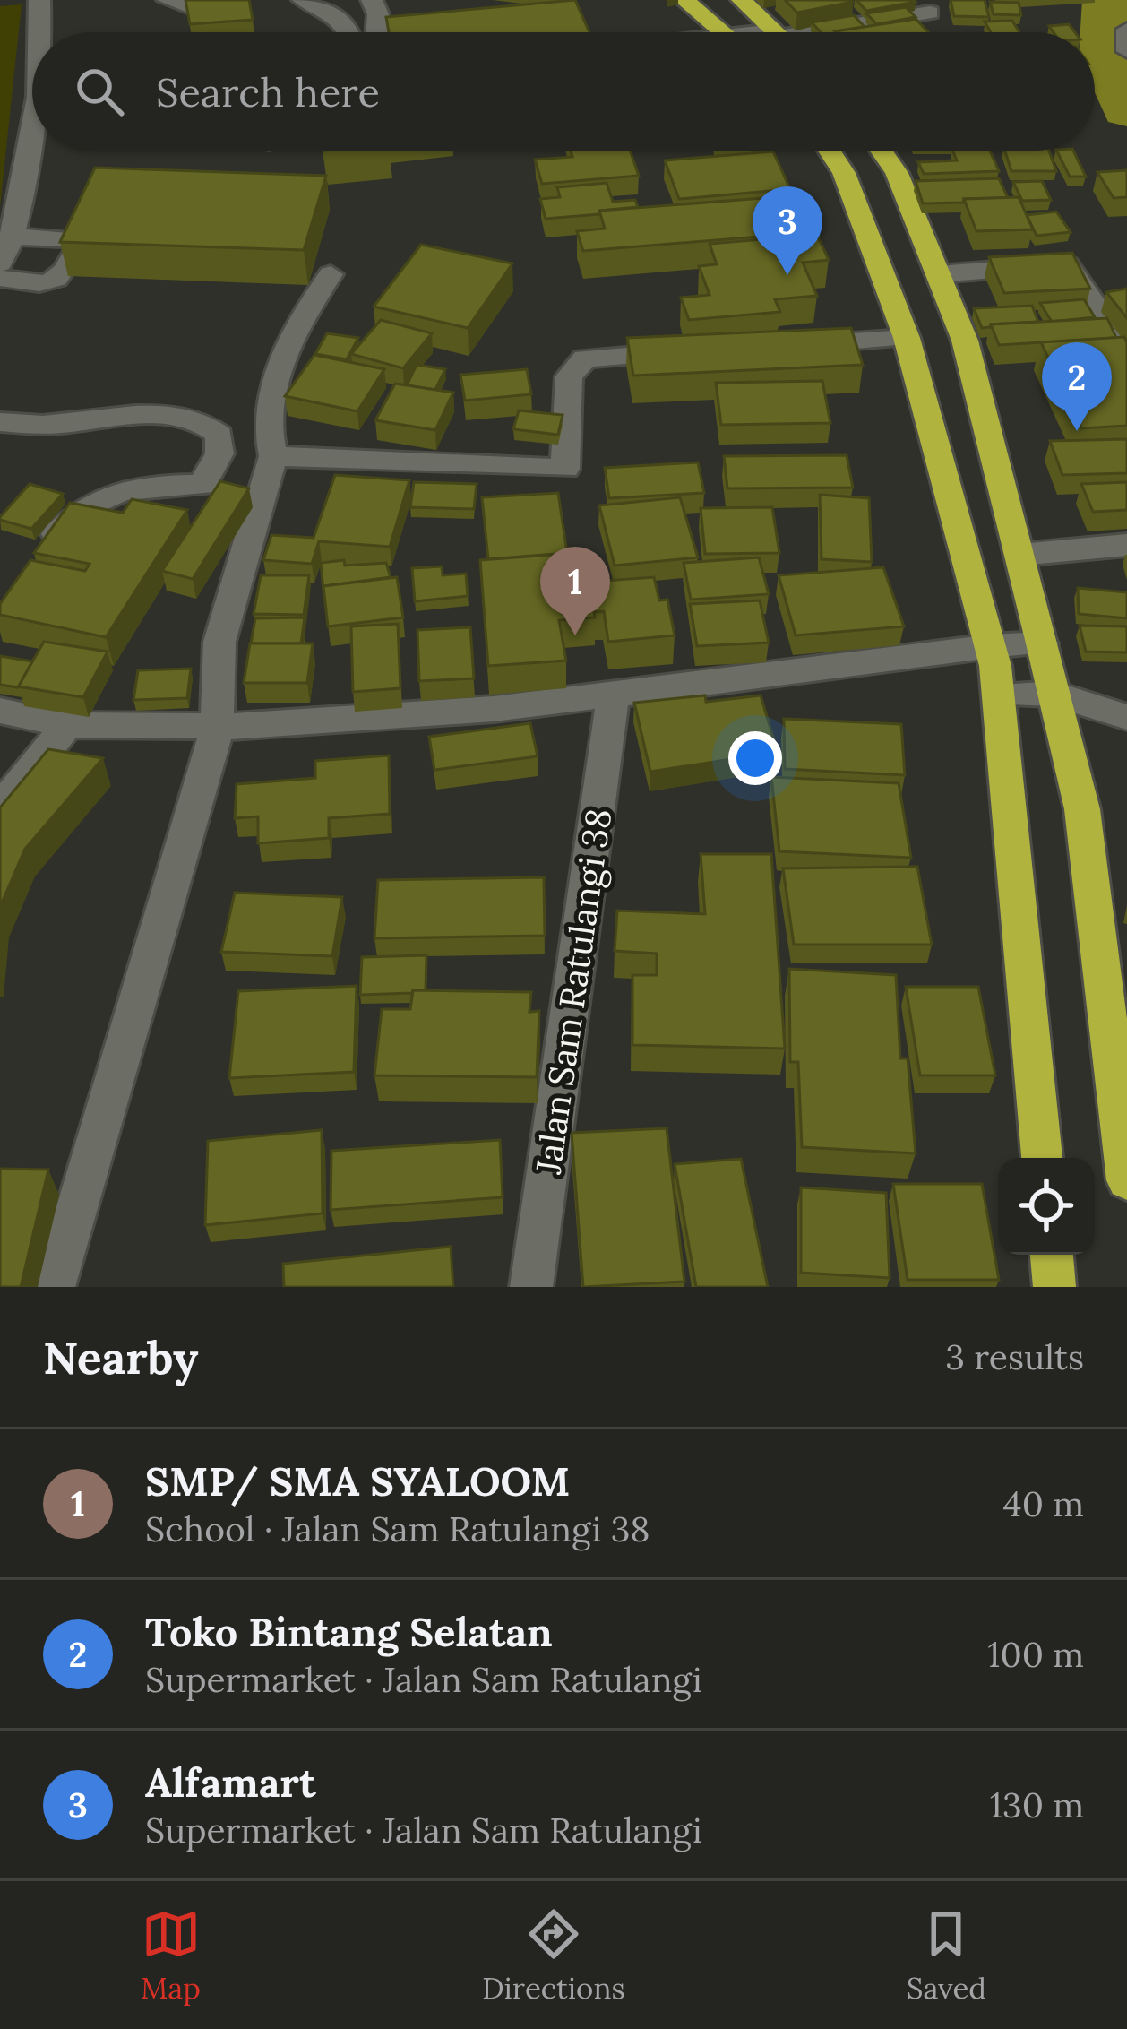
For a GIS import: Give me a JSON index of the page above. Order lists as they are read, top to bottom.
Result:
{
  "streets": {
    "street": ["Jalan Sam Ratulangi 38"]
  },
  "page": {
    "search": "Search here",
    "pins": ["3", "2", "1"],
    "heading": ["Nearby", "3 results"],
    "list": [
      {
        "mark": "1",
        "name": "SMP/ SMA SYALOOM",
        "note": "School · Jalan Sam Ratulangi 38",
        "value": "40 m"
      },
      {
        "mark": "2",
        "name": "Toko Bintang Selatan",
        "note": "Supermarket · Jalan Sam Ratulangi",
        "value": "100 m"
      },
      {
        "mark": "3",
        "name": "Alfamart",
        "note": "Supermarket · Jalan Sam Ratulangi",
        "value": "130 m"
      }
    ],
    "nav": ["Map", "Directions", "Saved"]
  }
}
